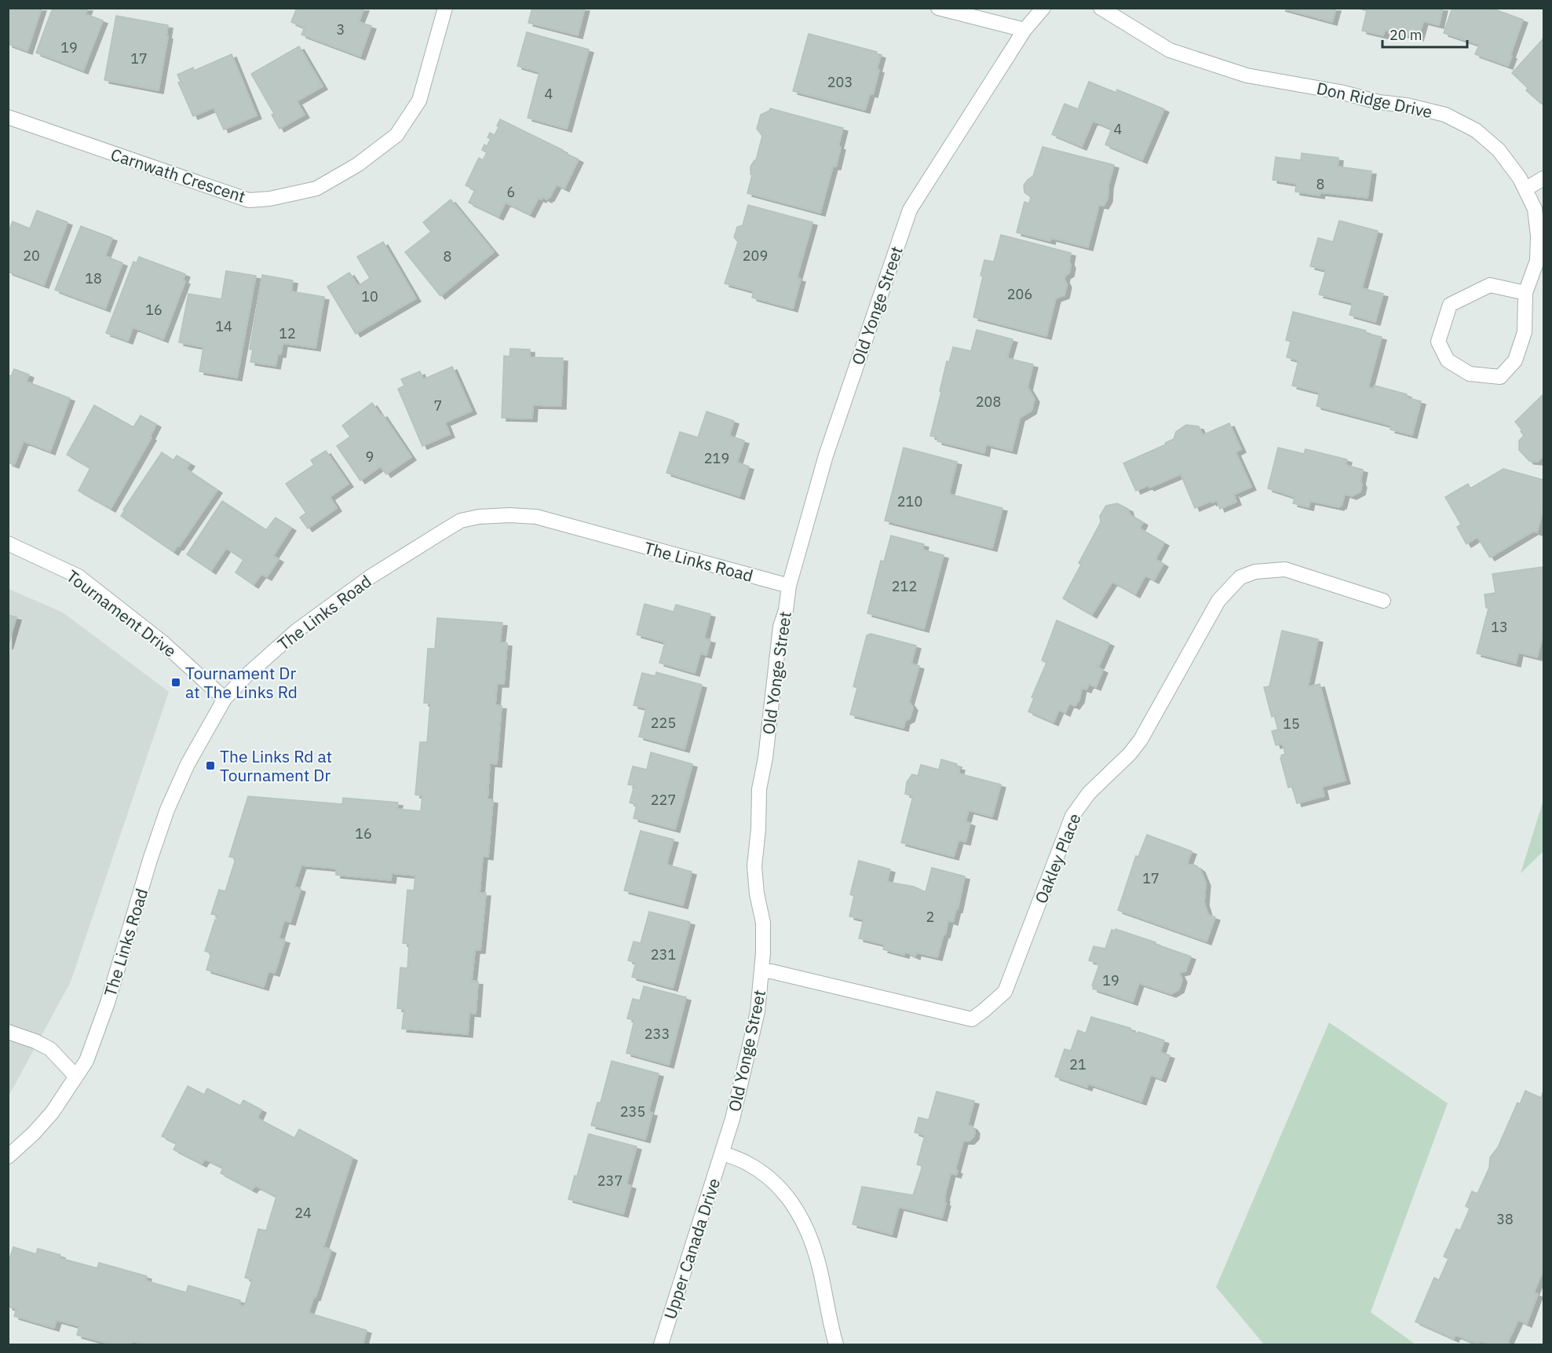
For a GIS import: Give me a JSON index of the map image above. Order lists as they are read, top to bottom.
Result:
{
  "streets": {
    "street": [
      "Don Ridge Drive",
      "Carnwath Crescent",
      "Old Yonge Street",
      "The Links Road",
      "Tournament Drive",
      "Oakley Place",
      "Upper Canada Drive"
    ]
  },
  "crossings": [
    ["Old Yonge Street", "The Links Road"],
    ["Old Yonge Street", "Oakley Place"],
    ["Old Yonge Street", "Upper Canada Drive"],
    ["The Links Road", "Tournament Drive"]
  ],
  "places": {
    "transit": ["Tournament Dr at The Links Rd", "The Links Rd at Tournament Dr"]
  },
  "house_numbers": [
    "3",
    "19",
    "17",
    "203",
    "4",
    "4",
    "8",
    "6",
    "20",
    "209",
    "8",
    "18",
    "206",
    "10",
    "16",
    "14",
    "12",
    "208",
    "7",
    "9",
    "219",
    "210",
    "212",
    "13",
    "225",
    "15",
    "227",
    "16",
    "17",
    "2",
    "231",
    "19",
    "233",
    "21",
    "235",
    "237",
    "24",
    "38"
  ],
  "scale_bar": "20 m"
}
